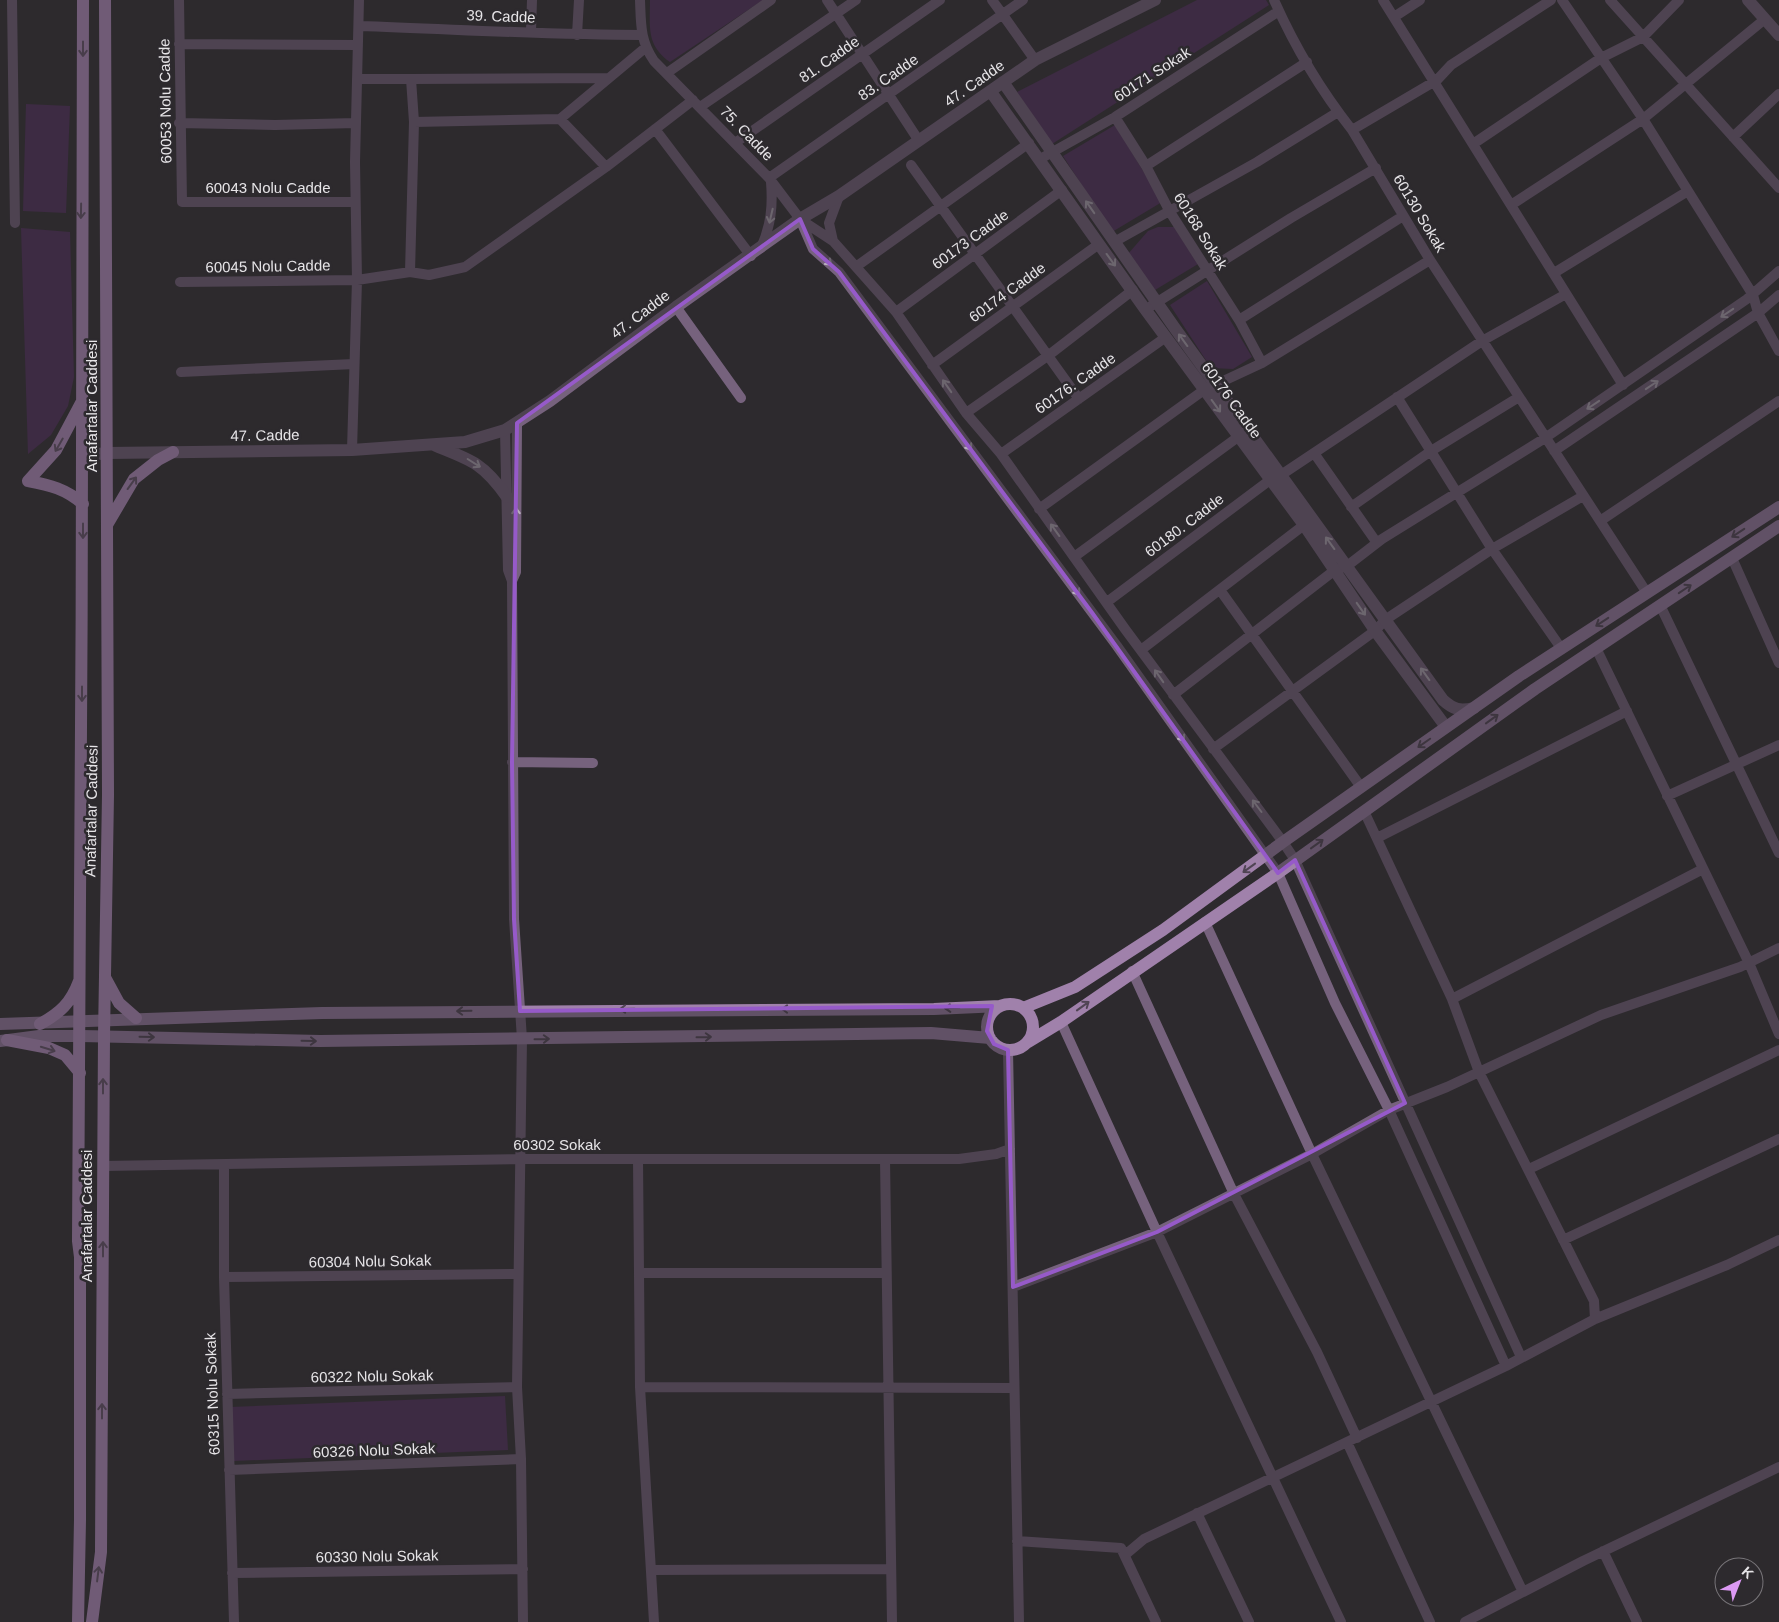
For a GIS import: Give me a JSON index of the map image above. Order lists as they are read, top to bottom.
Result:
{
  "streets": {
    "main road": ["Anafartalar Caddesi"],
    "street": [
      "39. Cadde",
      "81. Cadde",
      "60171 Sokak",
      "83. Cadde",
      "47. Cadde",
      "60053 Nolu Cadde",
      "75. Cadde",
      "60043 Nolu Cadde",
      "60130 Sokak",
      "60168 Sokak",
      "60173 Cadde",
      "60045 Nolu Cadde",
      "60174 Cadde",
      "60176. Cadde",
      "60176 Cadde",
      "60180. Cadde",
      "60302 Sokak",
      "60304 Nolu Sokak",
      "60322 Nolu Sokak",
      "60315 Nolu Sokak",
      "60326 Nolu Sokak",
      "60330 Nolu Sokak"
    ]
  },
  "crossings": [
    ["81. Cadde", "75. Cadde"],
    ["60171 Sokak", "60130 Sokak"],
    ["60171 Sokak", "60168 Sokak"],
    ["60171 Sokak", "60176 Cadde"],
    ["83. Cadde", "75. Cadde"],
    ["47. Cadde", "75. Cadde"],
    ["47. Cadde", "60176 Cadde"],
    ["47. Cadde", "Anafartalar Caddesi"],
    ["60053 Nolu Cadde", "60043 Nolu Cadde"],
    ["75. Cadde", "60045 Nolu Cadde"],
    ["60130 Sokak", "60180. Cadde"],
    ["60173 Cadde", "60176 Cadde"],
    ["60174 Cadde", "60176 Cadde"],
    ["60176. Cadde", "60176 Cadde"],
    ["60176 Cadde", "60180. Cadde"],
    ["Anafartalar Caddesi", "60302 Sokak"],
    ["60302 Sokak", "60315 Nolu Sokak"],
    ["60304 Nolu Sokak", "60315 Nolu Sokak"],
    ["60322 Nolu Sokak", "60315 Nolu Sokak"],
    ["60315 Nolu Sokak", "60326 Nolu Sokak"],
    ["60315 Nolu Sokak", "60330 Nolu Sokak"]
  ],
  "north": "top right"
}
